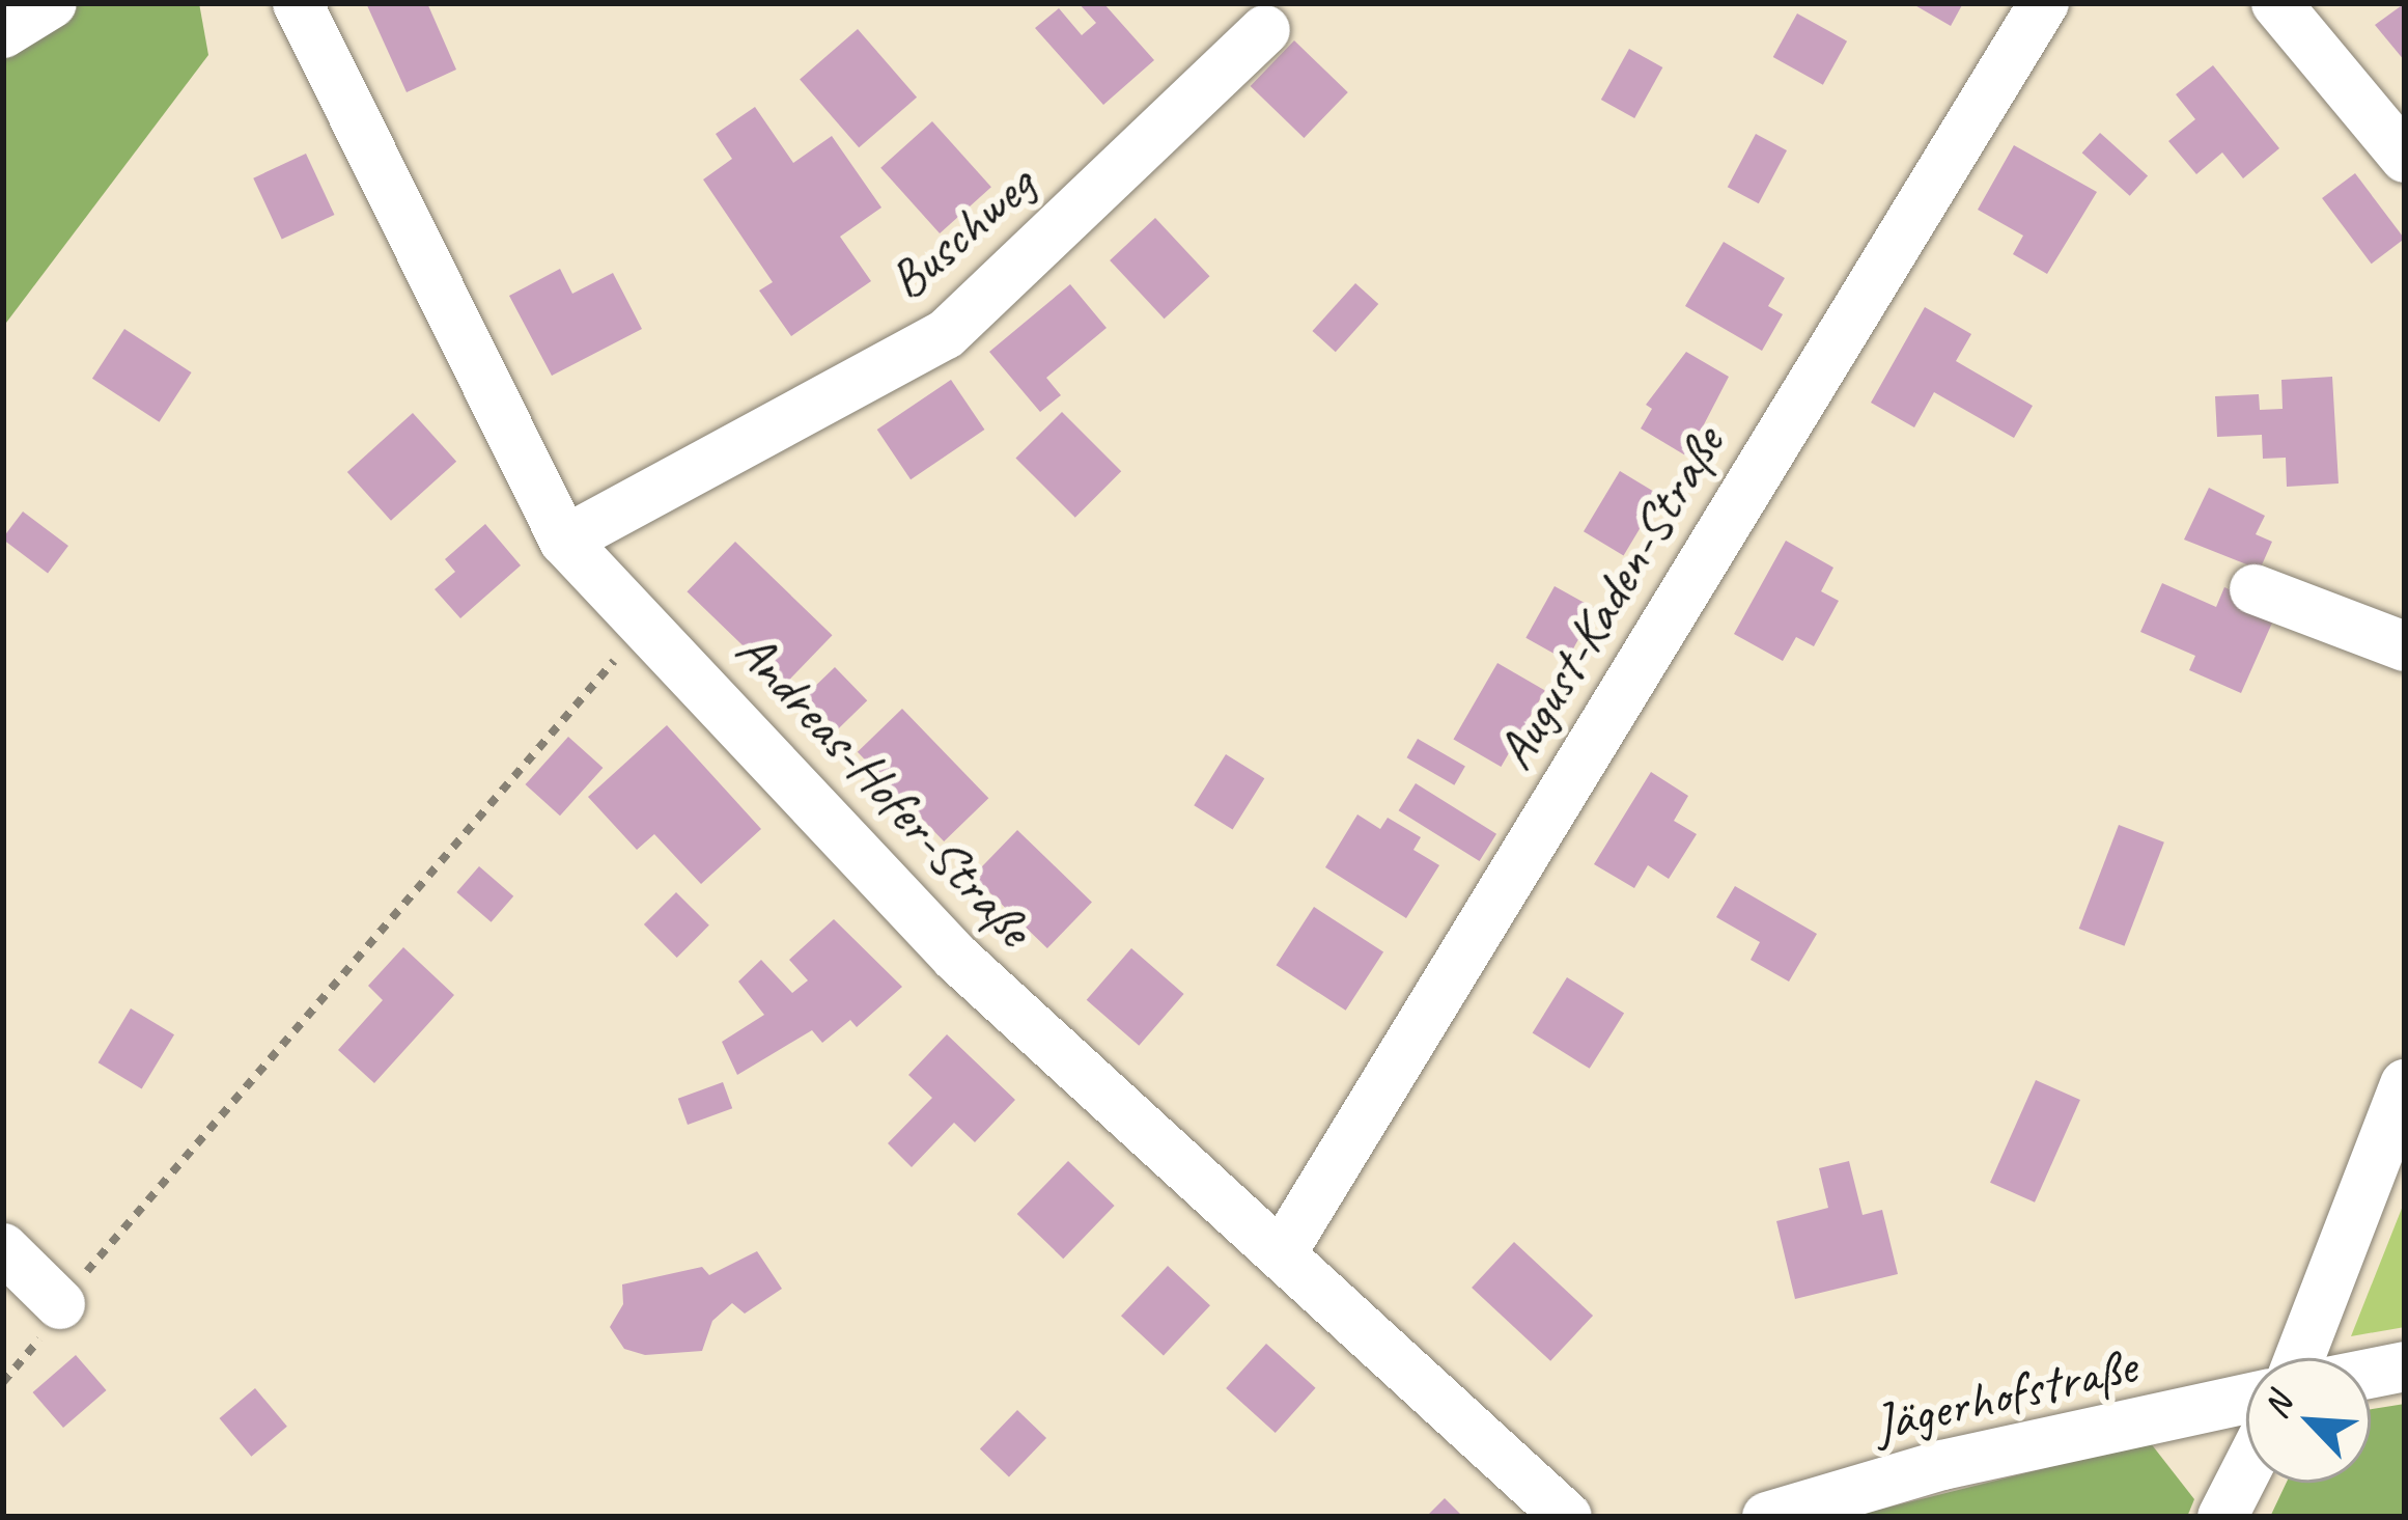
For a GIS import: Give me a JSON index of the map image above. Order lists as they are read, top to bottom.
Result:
{
  "streets": {
    "street": [
      "Buschweg",
      "August-Kaden-Straße",
      "Andreas-Hofer-Straße",
      "Jägerhofstraße"
    ]
  },
  "crossings": [
    ["Buschweg", "Andreas-Hofer-Straße"],
    ["August-Kaden-Straße", "Andreas-Hofer-Straße"]
  ],
  "north": "top left"
}
